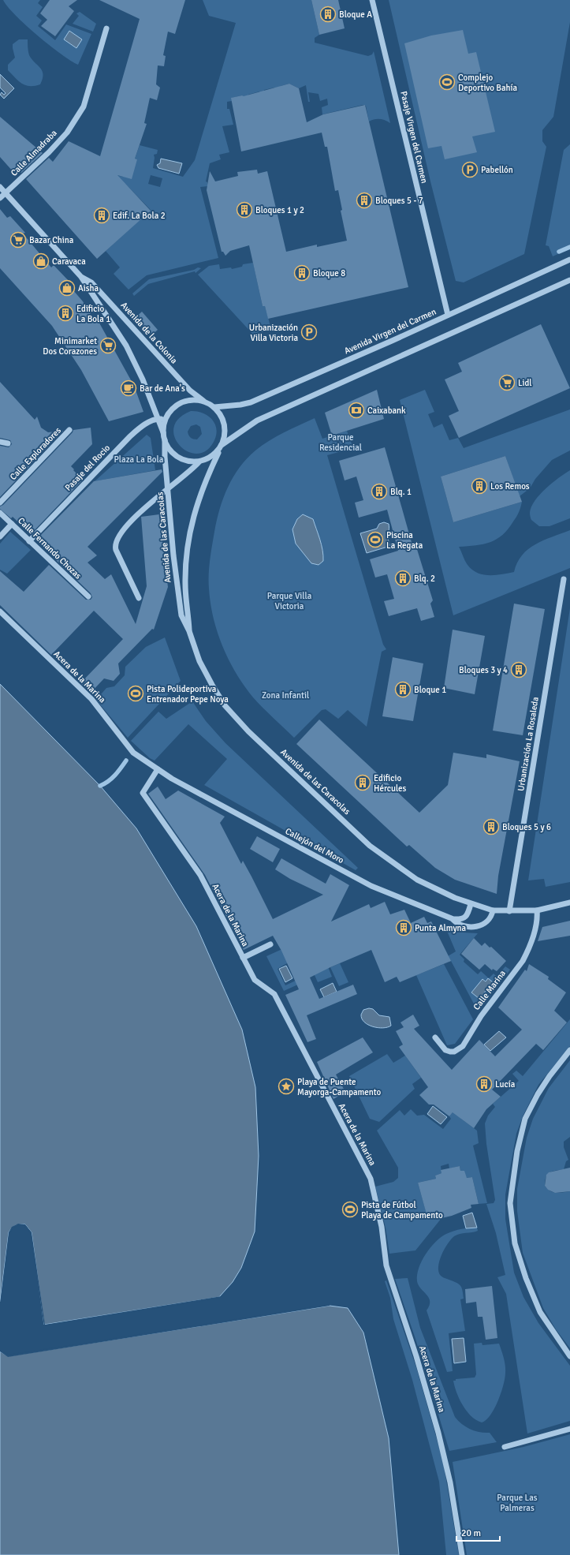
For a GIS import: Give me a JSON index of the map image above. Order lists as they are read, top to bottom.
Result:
{
  "streets": {
    "street": [
      "Pasaje Virgen del Carmen",
      "Calle Almadraba",
      "Avenida Virgen del Carmen",
      "Avenida de la Colonia",
      "Calle Exploradores",
      "Pasaje del Rocio",
      "Avenida de las Caracolas",
      "Calle Fernando Chozas",
      "Acera de la Marina",
      "Urbanización La Rosaleda",
      "Callejón del Moro",
      "Calle Marina"
    ]
  },
  "crossings": [
    ["Pasaje Virgen del Carmen", "Avenida Virgen del Carmen"],
    ["Calle Almadraba", "Avenida de la Colonia"],
    ["Avenida Virgen del Carmen", "Avenida de la Colonia"],
    ["Avenida Virgen del Carmen", "Avenida de las Caracolas"],
    ["Avenida de la Colonia", "Pasaje del Rocio"],
    ["Avenida de la Colonia", "Avenida de las Caracolas"],
    ["Pasaje del Rocio", "Calle Fernando Chozas"],
    ["Acera de la Marina", "Callejón del Moro"]
  ],
  "parks": [
    "Parque Residencial",
    "Plaza La Bola",
    "Parque Villa Victoria",
    "Zona Infantil",
    "Parque Las Palmeras"
  ],
  "places": {
    "building": [
      "Bloque A",
      "Bloques 5 - 7",
      "Bloques 1 y 2",
      "Edif. La Bola 2",
      "Bloque 8",
      "Edificio La Bola 1",
      "Los Remos",
      "Blq. 1",
      "Blq. 2",
      "Bloques 3 y 4",
      "Bloque 1",
      "Edificio Hércules",
      "Bloques 5 y 6",
      "Punta Almyna",
      "Lucía"
    ],
    "sports": [
      "Complejo Deportivo Bahía",
      "Piscina La Regata",
      "Pista Polideportiva Entrenador Pepe Noya",
      "Pista de Fútbol Playa de Campamento"
    ],
    "parking": ["Pabellón", "Urbanización Villa Victoria"],
    "supermarket": ["Bazar China", "Minimarket Dos Corazones", "Lidl"],
    "shop": ["Caravaca", "Aisha"],
    "cafe": ["Bar de Ana's"],
    "bank": ["Caixabank"],
    "place": ["Playa de Puente Mayorga-Campamento"]
  },
  "scale_bar": "20 m"
}
